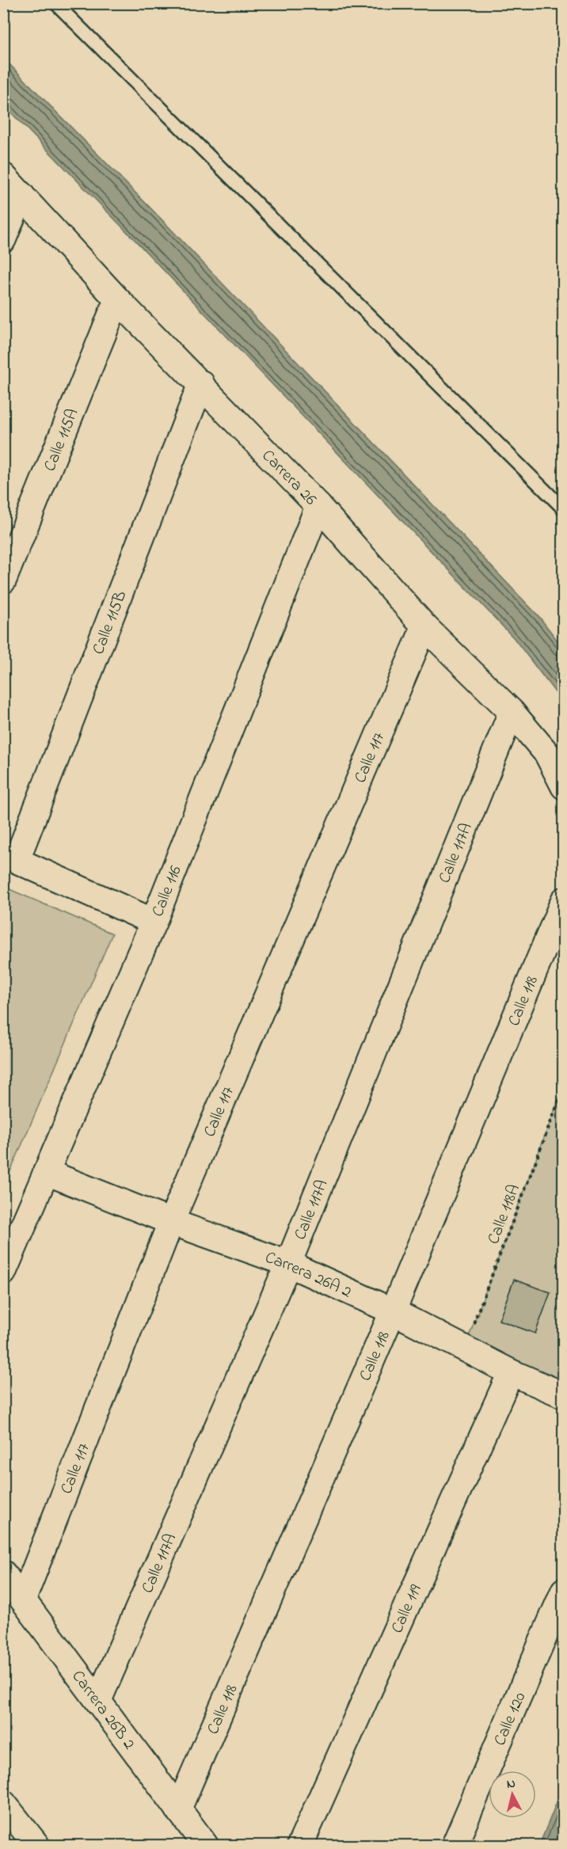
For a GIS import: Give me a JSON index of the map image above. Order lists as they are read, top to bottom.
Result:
{
  "streets": {
    "street": [
      "Calle 115A",
      "Carrera 26",
      "Calle 115B",
      "Calle 117",
      "Calle 117A",
      "Calle 116",
      "Calle 118",
      "Carrera 26A 2",
      "Calle 119",
      "Carrera 26B 2",
      "Calle 120"
    ],
    "path": ["Calle 118A"]
  },
  "crossings": [
    ["Calle 115A", "Carrera 26"],
    ["Carrera 26", "Calle 115B"],
    ["Carrera 26", "Calle 117"],
    ["Carrera 26", "Calle 117A"],
    ["Carrera 26", "Calle 116"],
    ["Calle 117", "Carrera 26A 2"],
    ["Calle 117", "Carrera 26B 2"],
    ["Calle 117A", "Carrera 26A 2"],
    ["Calle 117A", "Carrera 26B 2"],
    ["Calle 116", "Carrera 26A 2"],
    ["Calle 118", "Carrera 26A 2"],
    ["Calle 118", "Carrera 26B 2"],
    ["Calle 118A", "Carrera 26A 2"],
    ["Carrera 26A 2", "Calle 119"]
  ],
  "north": "top"
}
